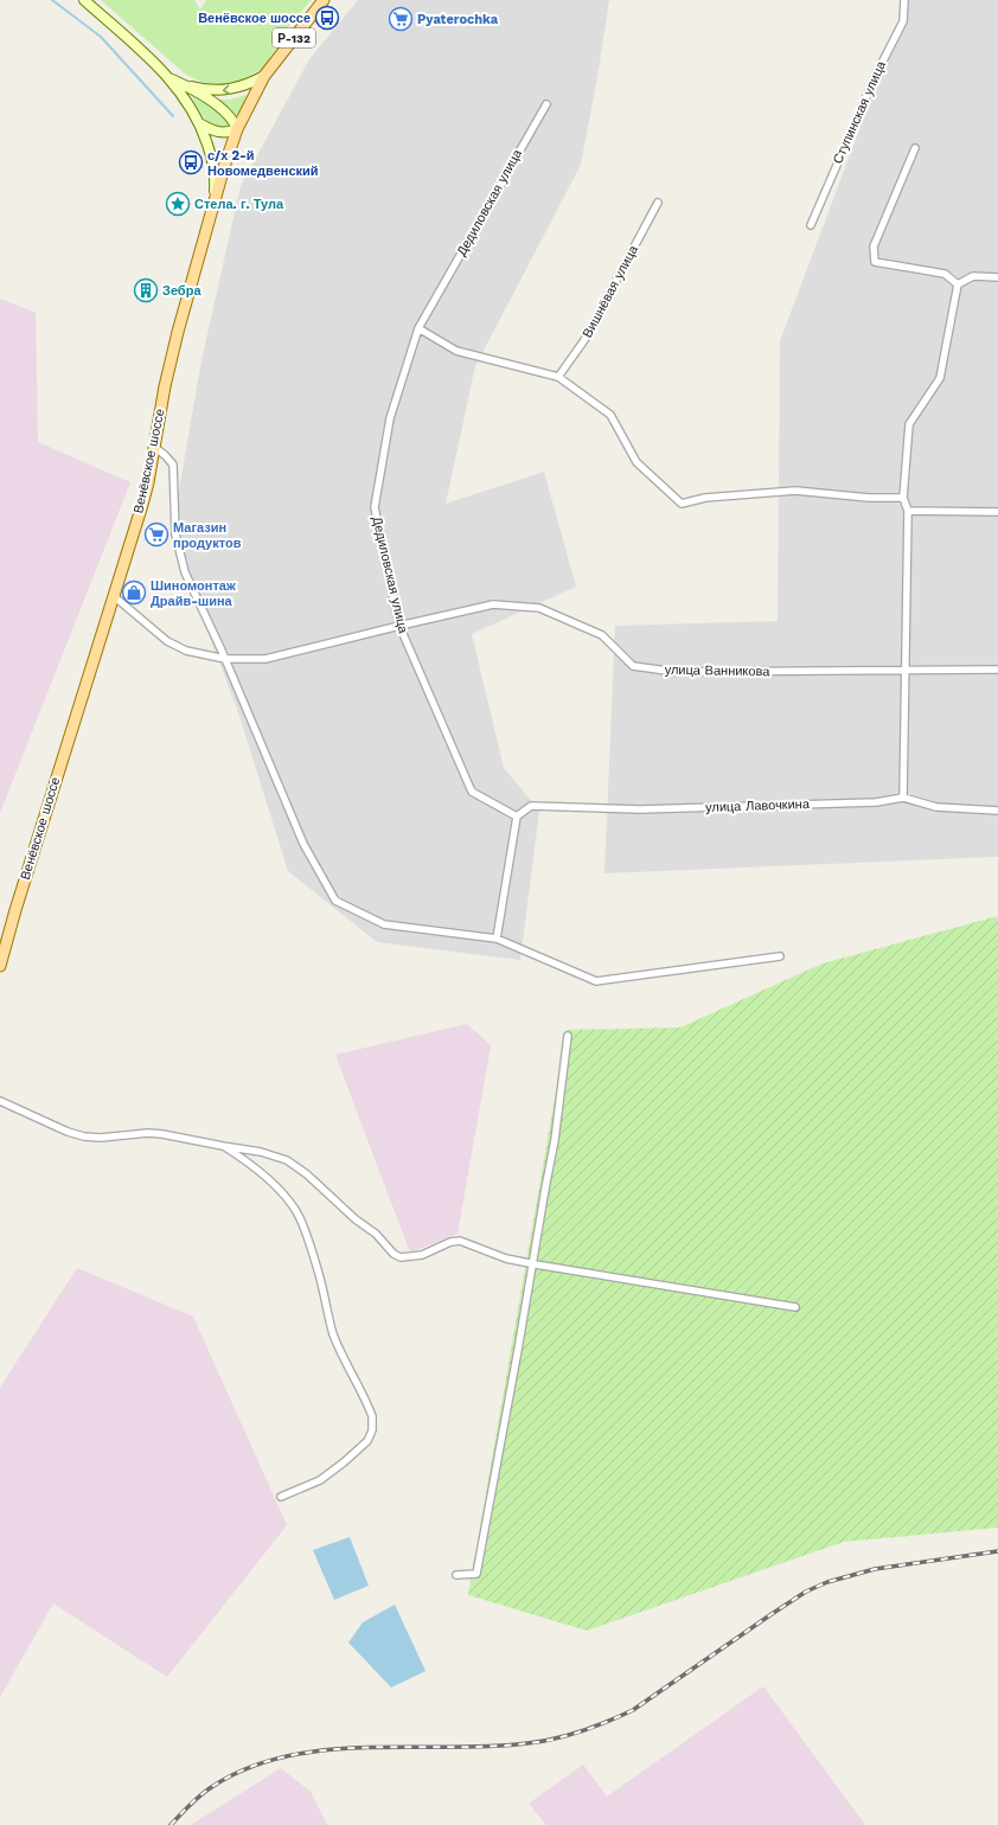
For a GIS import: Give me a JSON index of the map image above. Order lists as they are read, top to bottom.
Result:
{
  "streets": {
    "main road": ["Р-132", "Венёвское шоссе"],
    "street": [
      "Ступинская улица",
      "Дедиловская улица",
      "Вишнёвая улица",
      "улица Ванникова",
      "улица Лавочкина"
    ]
  },
  "crossings": [
    ["Дедиловская улица", "улица Ванникова"],
    ["Дедиловская улица", "улица Лавочкина"],
    ["Венёвское шоссе", "улица Ванникова"]
  ],
  "places": {
    "bus stop": ["Венёвское шоссе", "с/х 2-й Новомедвенский"],
    "supermarket": ["Pyaterochka", "Магазин продуктов"],
    "place": ["Стела. г. Тула"],
    "building": ["Зебра"],
    "shop": ["Шиномонтаж Драйв-шина"]
  }
}
